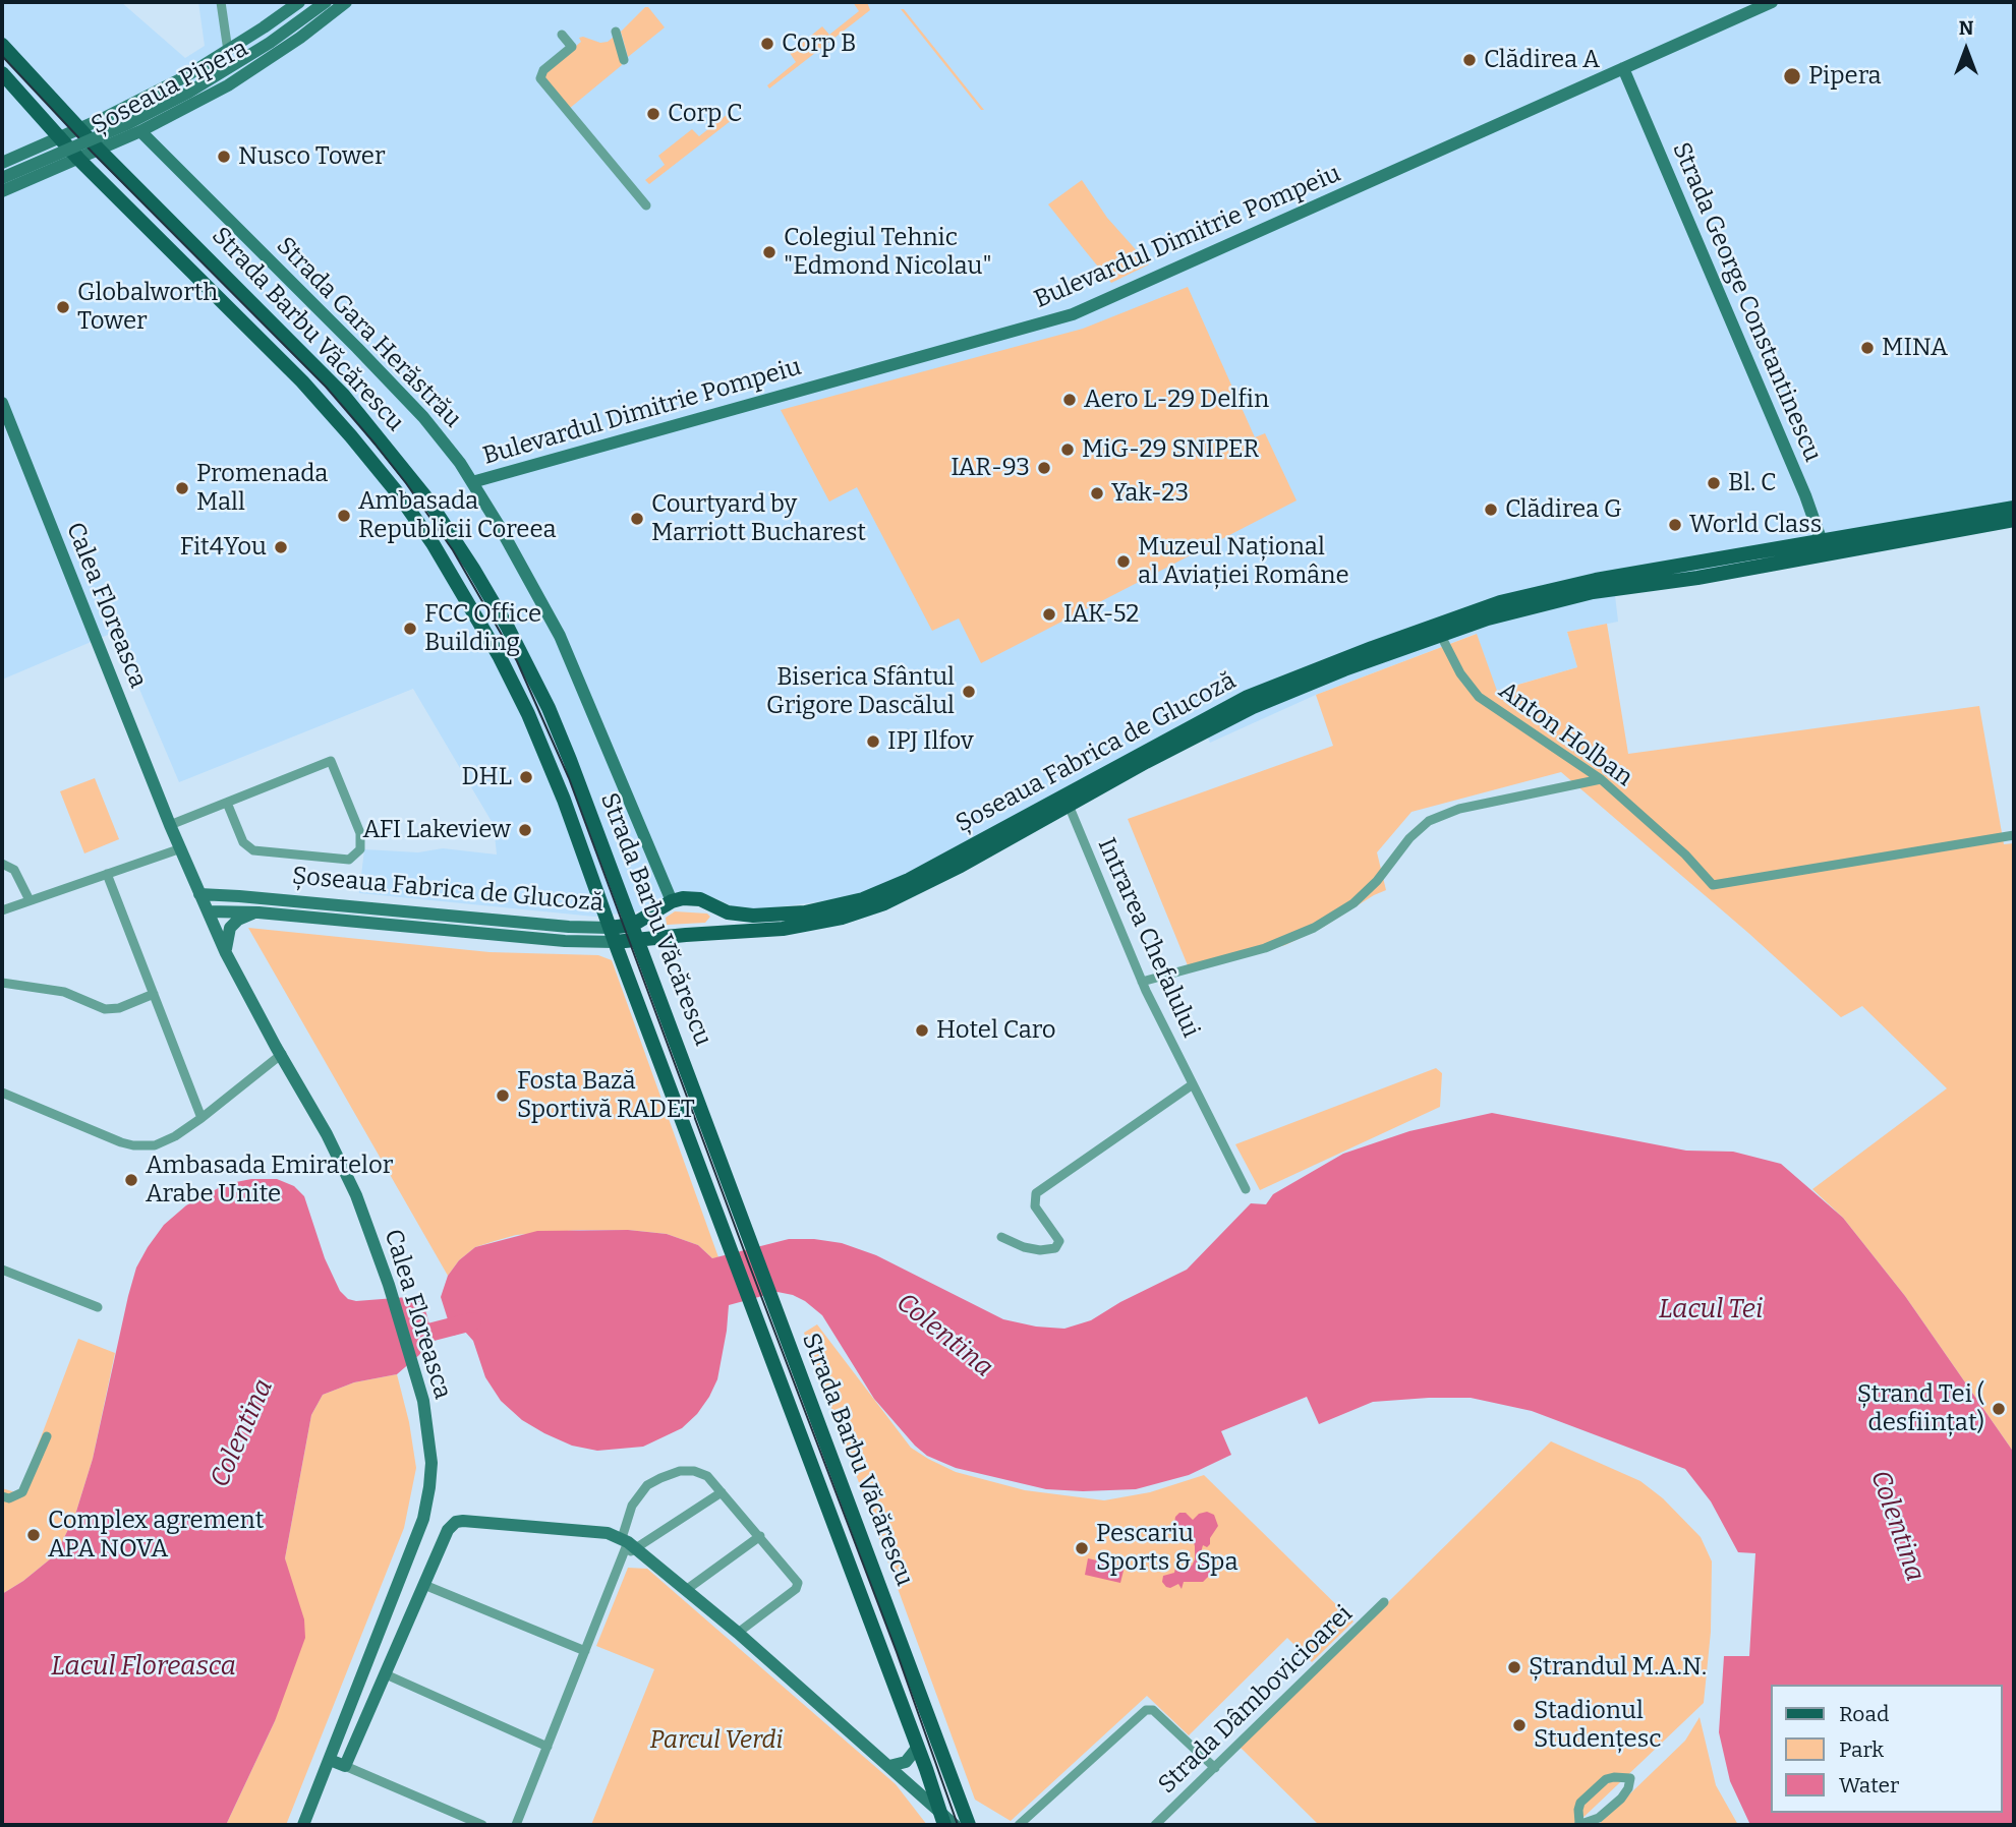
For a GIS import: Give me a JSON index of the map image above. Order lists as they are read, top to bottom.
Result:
{
  "streets": {
    "main road": ["Strada Barbu Văcărescu", "Șoseaua Fabrica de Glucoză"],
    "street": [
      "Șoseaua Pipera",
      "Bulevardul Dimitrie Pompeiu",
      "Strada George Constantinescu",
      "Strada Gara Herăstrău",
      "Calea Floreasca",
      "Anton Holban",
      "Intrarea Chefalului",
      "Strada Dâmbovicioarei"
    ]
  },
  "crossings": [
    ["Șoseaua Pipera", "Strada Barbu Văcărescu"],
    ["Șoseaua Pipera", "Strada Gara Herăstrău"],
    ["Bulevardul Dimitrie Pompeiu", "Strada George Constantinescu"],
    ["Bulevardul Dimitrie Pompeiu", "Strada Gara Herăstrău"],
    ["Strada George Constantinescu", "Șoseaua Fabrica de Glucoză"],
    ["Strada Barbu Văcărescu", "Șoseaua Fabrica de Glucoză"],
    ["Strada Gara Herăstrău", "Șoseaua Fabrica de Glucoză"],
    ["Calea Floreasca", "Șoseaua Fabrica de Glucoză"],
    ["Anton Holban", "Șoseaua Fabrica de Glucoză"],
    ["Șoseaua Fabrica de Glucoză", "Intrarea Chefalului"]
  ],
  "water": ["Lacul Tei", "Colentina", "Lacul Floreasca"],
  "parks": ["Parcul Verdi"],
  "places": [
    "Corp B",
    "Clădirea A",
    "Pipera",
    "Corp C",
    "Nusco Tower",
    "Colegiul Tehnic \"Edmond Nicolau\"",
    "Globalworth Tower",
    "MINA",
    "Aero L-29 Delfin",
    "MiG-29 SNIPER",
    "IAR-93",
    "Bl. C",
    "Promenada Mall",
    "Yak-23",
    "Clădirea G",
    "Ambasada Republicii Coreea",
    "Courtyard by Marriott Bucharest",
    "World Class",
    "Fit4You",
    "Muzeul Național al Aviației Române",
    "IAK-52",
    "FCC Office Building",
    "Biserica Sfântul Grigore Dascălul",
    "IPJ Ilfov",
    "DHL",
    "AFI Lakeview",
    "Hotel Caro",
    "Fosta Bază Sportivă RADET",
    "Ambasada Emiratelor Arabe Unite",
    "Ștrand Tei ( desființat)",
    "Complex agrement APA NOVA",
    "Pescariu Sports & Spa",
    "Ștrandul M.A.N.",
    "Stadionul Studențesc"
  ],
  "legend": ["Road", "Park", "Water"],
  "north": "top"
}
